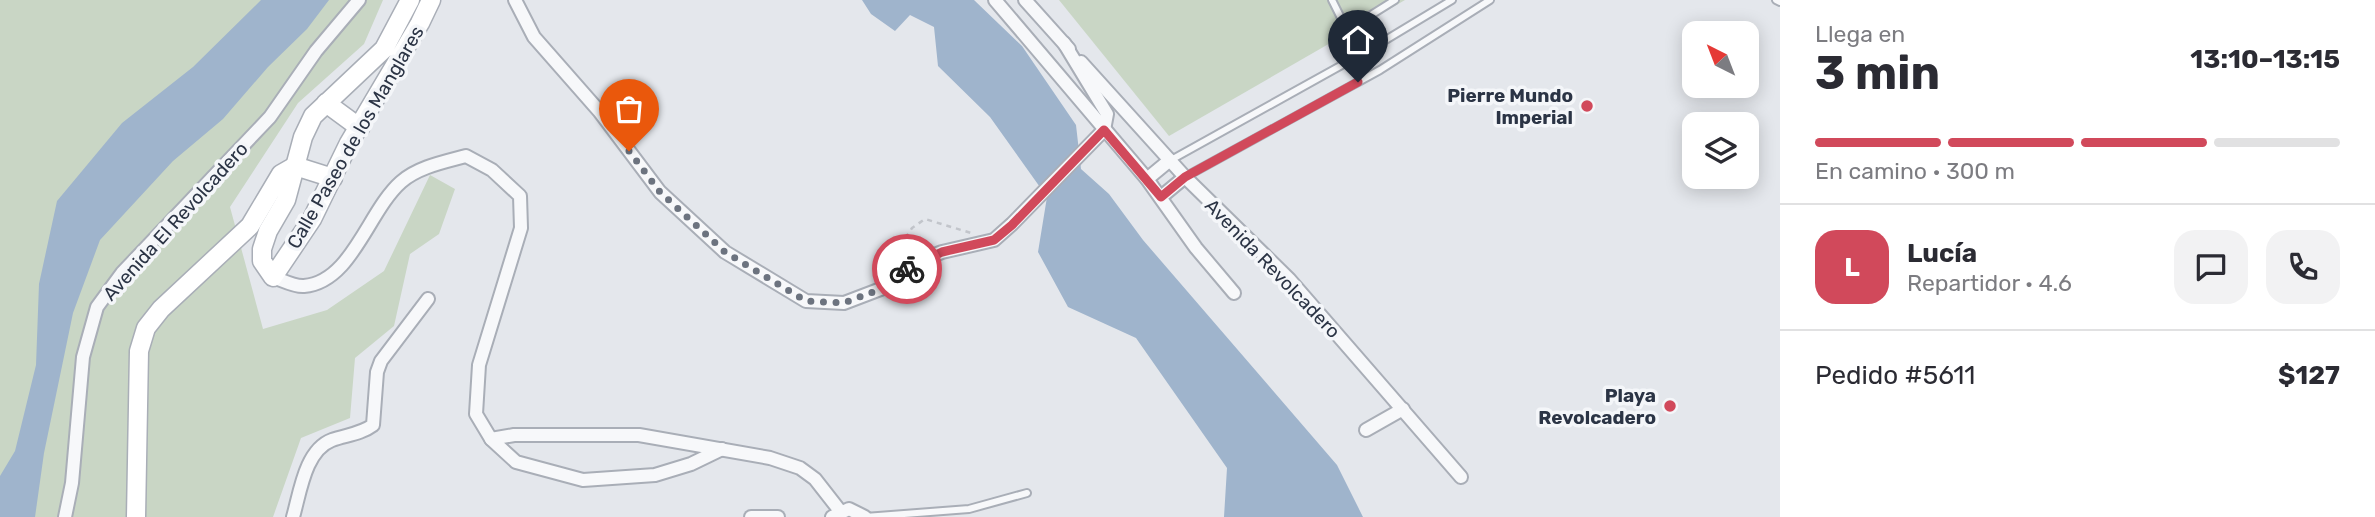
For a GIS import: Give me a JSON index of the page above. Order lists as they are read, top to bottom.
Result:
{
  "streets": {
    "main road": ["Calle Paseo de los Manglares"],
    "street": ["Avenida El Revolcadero", "Avenida Revolcadero"]
  },
  "places": ["Pierre Mundo Imperial", "Playa Revolcadero"],
  "north": "top left",
  "page": {
    "heading": ["3 min", "Llega en", "13:10–13:15"],
    "panel": [
      "Lucía",
      "Repartidor · 4.6",
      "Pedido #5611",
      "$127"
    ],
    "bar": "En camino · 300 m",
    "round": "L"
  }
}
